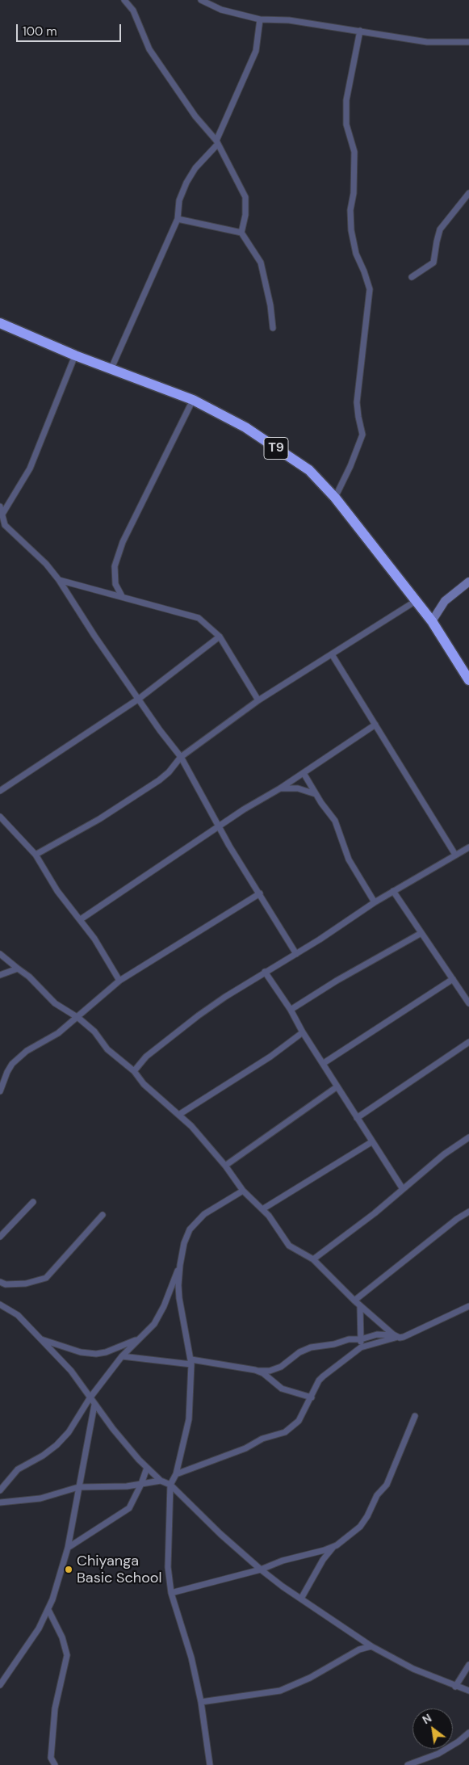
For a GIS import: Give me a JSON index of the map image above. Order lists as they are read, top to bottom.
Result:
{
  "streets": {
    "highway": ["T9"]
  },
  "places": ["Chiyanga Basic School"],
  "scale_bar": "100 m",
  "north": "top left"
}
